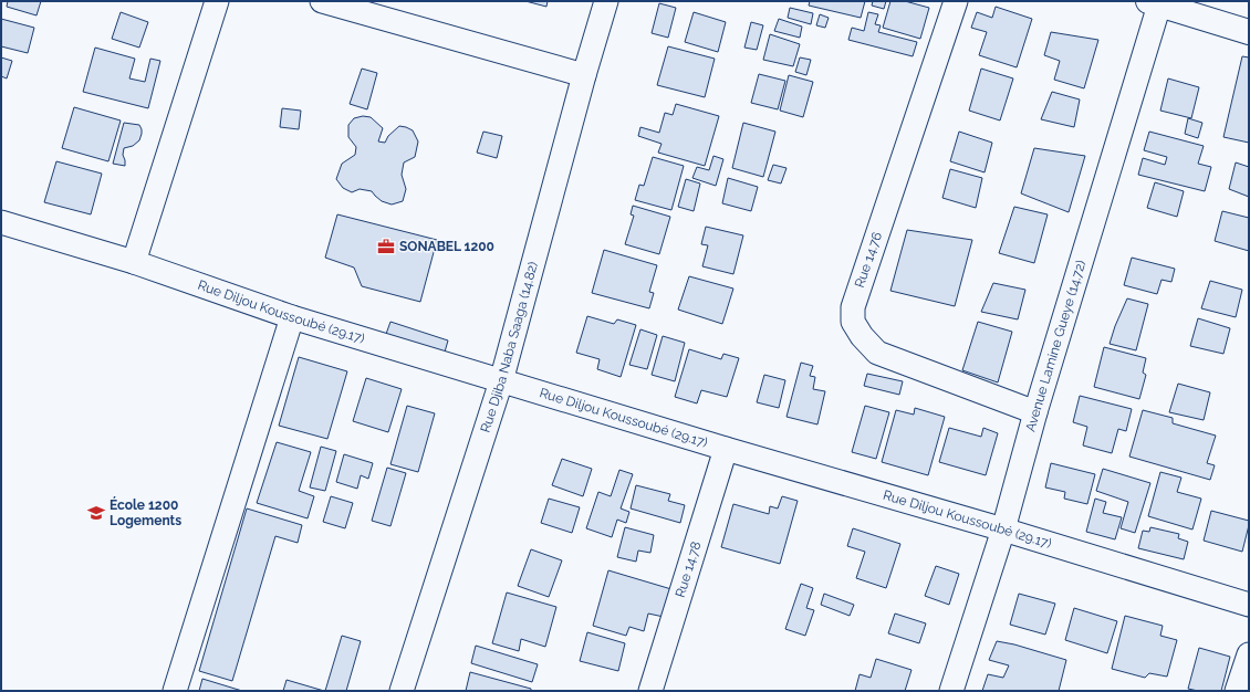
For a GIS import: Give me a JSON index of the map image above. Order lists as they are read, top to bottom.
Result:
{
  "streets": {
    "street": [
      "Rue 14.76",
      "Rue Diljou Koussoubé (29.17)",
      "Avenue Lamine Gueye (14.72)",
      "Rue Djiba Naba Saaga (14.82)",
      "Rue 14.78"
    ]
  },
  "crossings": [
    ["Rue 14.76", "Avenue Lamine Gueye (14.72)"],
    ["Rue Diljou Koussoubé (29.17)", "Avenue Lamine Gueye (14.72)"],
    ["Rue Diljou Koussoubé (29.17)", "Rue Djiba Naba Saaga (14.82)"],
    ["Rue Diljou Koussoubé (29.17)", "Rue 14.78"]
  ],
  "places": {
    "office": ["SONABEL 1200"],
    "school or university": ["École 1200 Logements"]
  }
}
